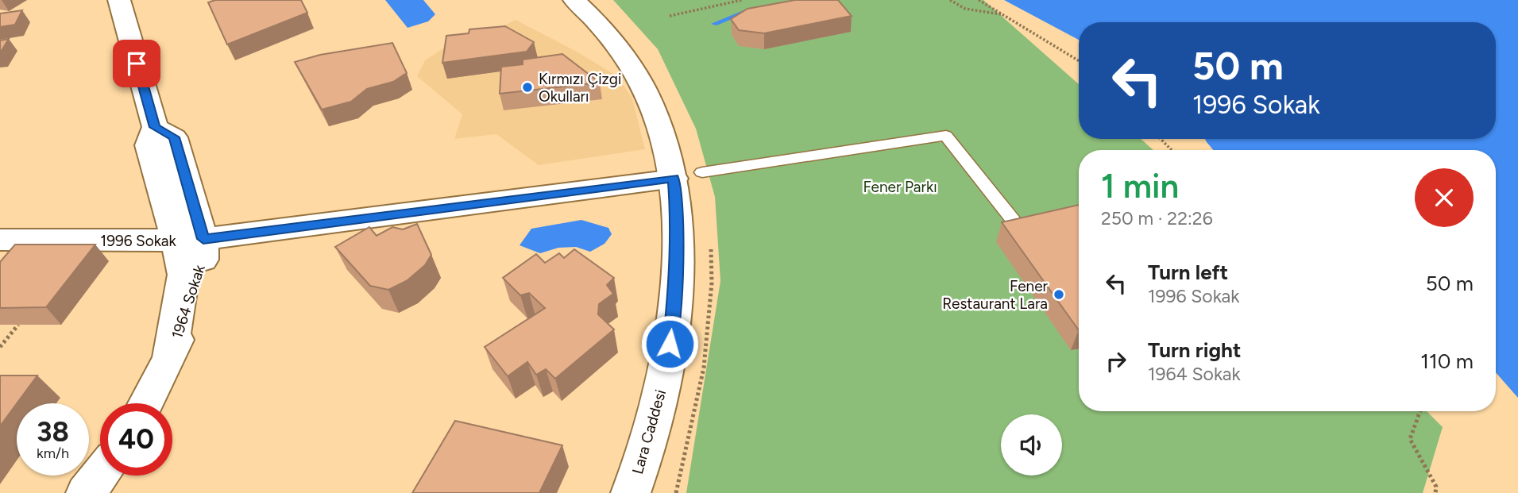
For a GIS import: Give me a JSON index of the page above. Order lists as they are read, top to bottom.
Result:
{
  "streets": {
    "street": ["1996 Sokak", "1964 Sokak", "Lara Caddesi"]
  },
  "crossings": [
    ["1996 Sokak", "1964 Sokak"],
    ["1996 Sokak", "Lara Caddesi"]
  ],
  "parks": ["Fener Parkı"],
  "places": ["Kırmızı Çizgi Okulları", "Fener Restaurant Lara"],
  "page": {
    "turn": ["50 m", "1996 Sokak"],
    "heading": ["1 min", "250 m · 22:26"],
    "list": [
      {
        "name": "Turn left",
        "note": "1996 Sokak",
        "value": "50 m"
      },
      {
        "name": "Turn right",
        "note": "1964 Sokak",
        "value": "110 m"
      }
    ],
    "speed": "38 km/h",
    "limit": "40"
  }
}
